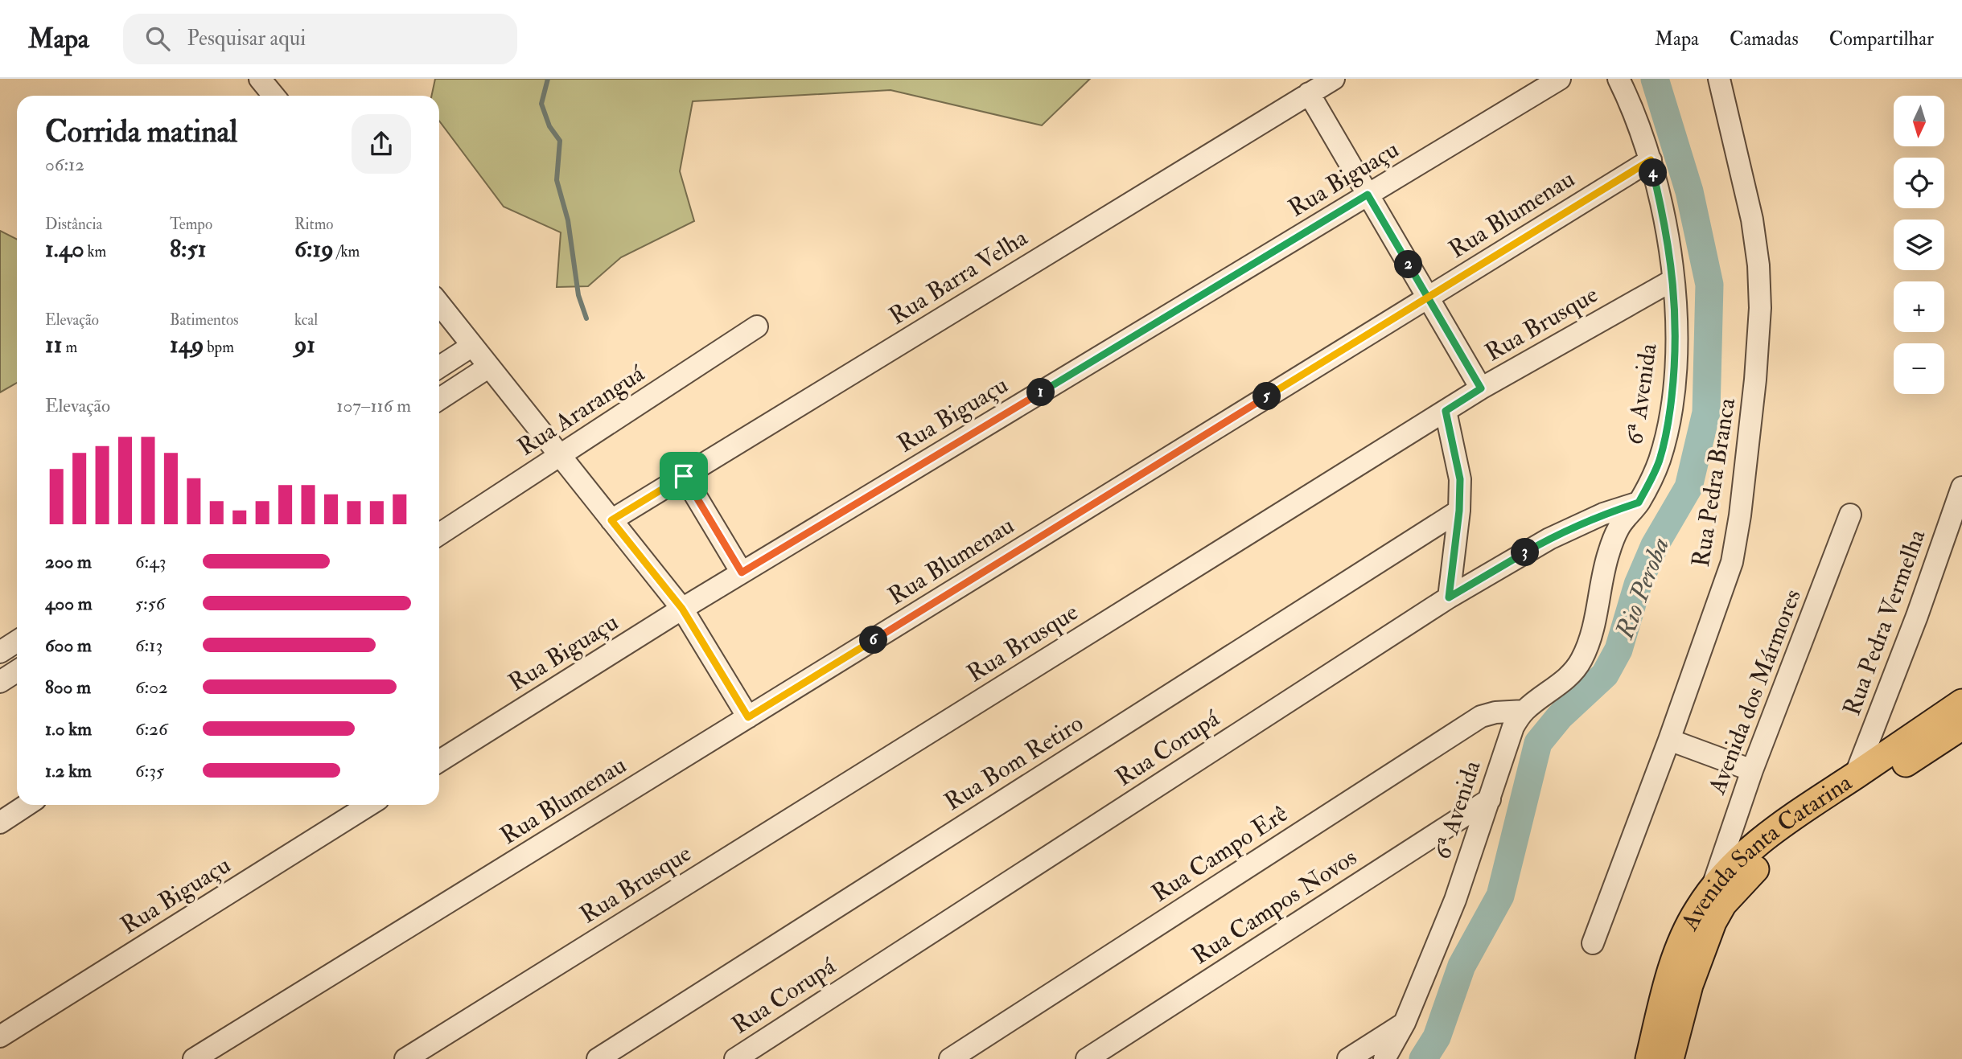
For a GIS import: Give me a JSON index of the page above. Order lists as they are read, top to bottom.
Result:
{
  "streets": {
    "main road": ["Avenida Santa Catarina"],
    "street": [
      "Rua Biguaçu",
      "Rua Blumenau",
      "Rua Barra Velha",
      "Rua Brusque",
      "6ª Avenida",
      "Rua Araranguá",
      "Rua Pedra Branca",
      "Rua Pedra Vermelha",
      "Avenida dos Mármores",
      "Rua Corupá",
      "Rua Bom Retiro",
      "Rua Campo Erê",
      "Rua Campos Novos"
    ]
  },
  "crossings": [
    ["Rua Blumenau", "6ª Avenida"],
    ["Rua Brusque", "6ª Avenida"],
    ["6ª Avenida", "Rua Corupá"],
    ["6ª Avenida", "Rua Campo Erê"],
    ["6ª Avenida", "Rua Campos Novos"],
    ["Rua Pedra Vermelha", "Avenida Santa Catarina"],
    ["Avenida dos Mármores", "Avenida Santa Catarina"]
  ],
  "water": ["Rio Peroba"],
  "north": "bottom",
  "page": {
    "header": "Mapa",
    "search": "Pesquisar aqui",
    "nav": ["Mapa", "Camadas", "Compartilhar"],
    "map_buttons": ["+", "−"],
    "heading": ["Corrida matinal", "06:12"],
    "pins": [
      "4",
      "2",
      "1",
      "5",
      "3",
      "6"
    ],
    "stats": [
      ["Distância", "1.40 km"],
      ["Tempo", "8:51"],
      ["Ritmo", "6:19 /km"],
      ["Elevação", "11 m"],
      ["Batimentos", "149 bpm"],
      ["kcal", "91"]
    ],
    "chart": ["Elevação", "107–116 m"],
    "list": [
      {
        "name": "200 m",
        "note": "6:43"
      },
      {
        "name": "400 m",
        "note": "5:56"
      },
      {
        "name": "600 m",
        "note": "6:13"
      },
      {
        "name": "800 m",
        "note": "6:02"
      },
      {
        "name": "1.0 km",
        "note": "6:26"
      },
      {
        "name": "1.2 km",
        "note": "6:35"
      }
    ]
  }
}
